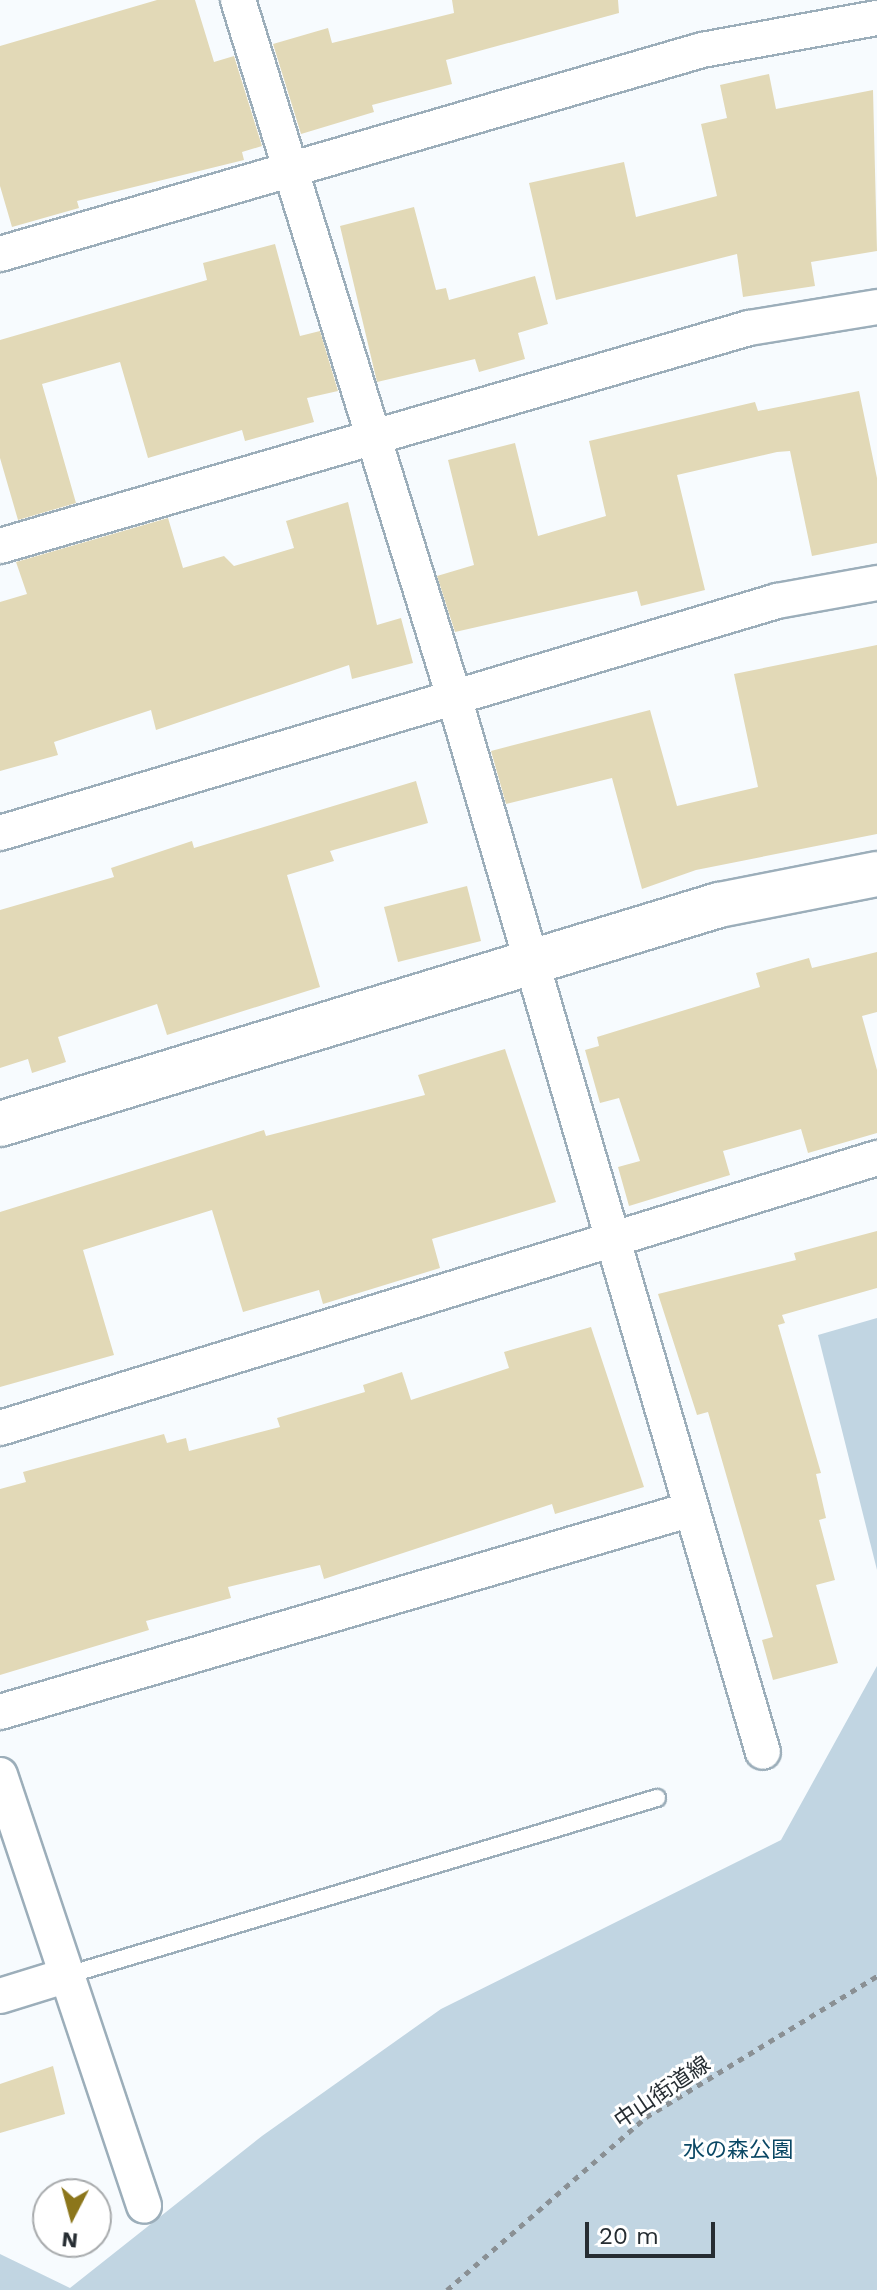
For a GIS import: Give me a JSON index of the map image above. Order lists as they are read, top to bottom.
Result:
{
  "streets": {
    "path": ["中山街道線"]
  },
  "parks": ["水の森公園"],
  "scale_bar": "20 m",
  "north": "bottom"
}
